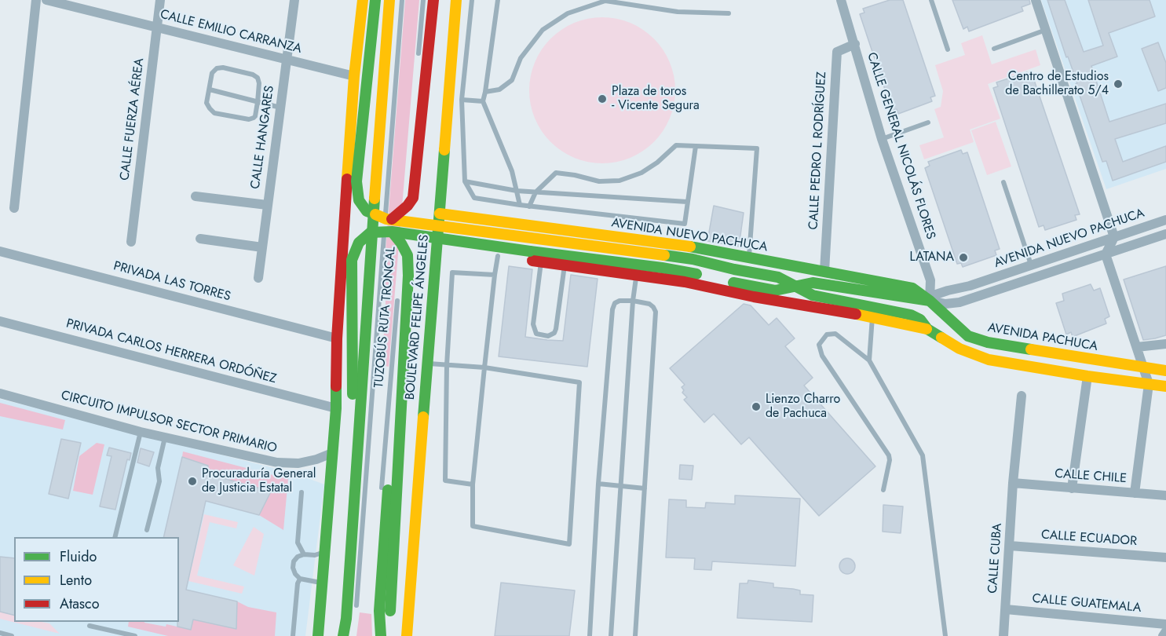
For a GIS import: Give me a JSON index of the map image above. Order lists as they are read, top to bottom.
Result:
{
  "streets": {
    "main road": ["AVENIDA NUEVO PACHUCA", "BOULEVARD FELIPE ÁNGELES", "AVENIDA PACHUCA"],
    "street": [
      "CALLE EMILIO CARRANZA",
      "CALLE FUERZA AÉREA",
      "CALLE HANGARES",
      "CALLE GENERAL NICOLÁS FLORES",
      "CALLE PEDRO L RODRÍGUEZ",
      "PRIVADA LAS TORRES",
      "PRIVADA CARLOS HERRERA ORDÓÑEZ",
      "CIRCUITO IMPULSOR SECTOR PRIMARIO",
      "CALLE CHILE",
      "CALLE ECUADOR",
      "CALLE CUBA",
      "CALLE GUATEMALA"
    ],
    "lane": ["TUZOBÚS RUTA TRONCAL"]
  },
  "crossings": [
    ["CALLE EMILIO CARRANZA", "CALLE FUERZA AÉREA"],
    ["CALLE EMILIO CARRANZA", "CALLE HANGARES"],
    ["CALLE GENERAL NICOLÁS FLORES", "CALLE PEDRO L RODRÍGUEZ"],
    ["CALLE GENERAL NICOLÁS FLORES", "AVENIDA NUEVO PACHUCA"],
    ["CALLE GENERAL NICOLÁS FLORES", "AVENIDA PACHUCA"],
    ["CALLE PEDRO L RODRÍGUEZ", "AVENIDA NUEVO PACHUCA"],
    ["AVENIDA NUEVO PACHUCA", "BOULEVARD FELIPE ÁNGELES"],
    ["AVENIDA NUEVO PACHUCA", "AVENIDA PACHUCA"],
    ["CALLE CHILE", "CALLE CUBA"],
    ["CALLE ECUADOR", "CALLE CUBA"],
    ["CALLE CUBA", "CALLE GUATEMALA"]
  ],
  "places": [
    "Centro de Estudios de Bachillerato 5/4",
    "Plaza de toros - Vicente Segura",
    "LATANA",
    "Lienzo Charro de Pachuca",
    "Procuraduría General de Justicia Estatal"
  ],
  "legend": ["Fluido", "Lento", "Atasco"]
}
